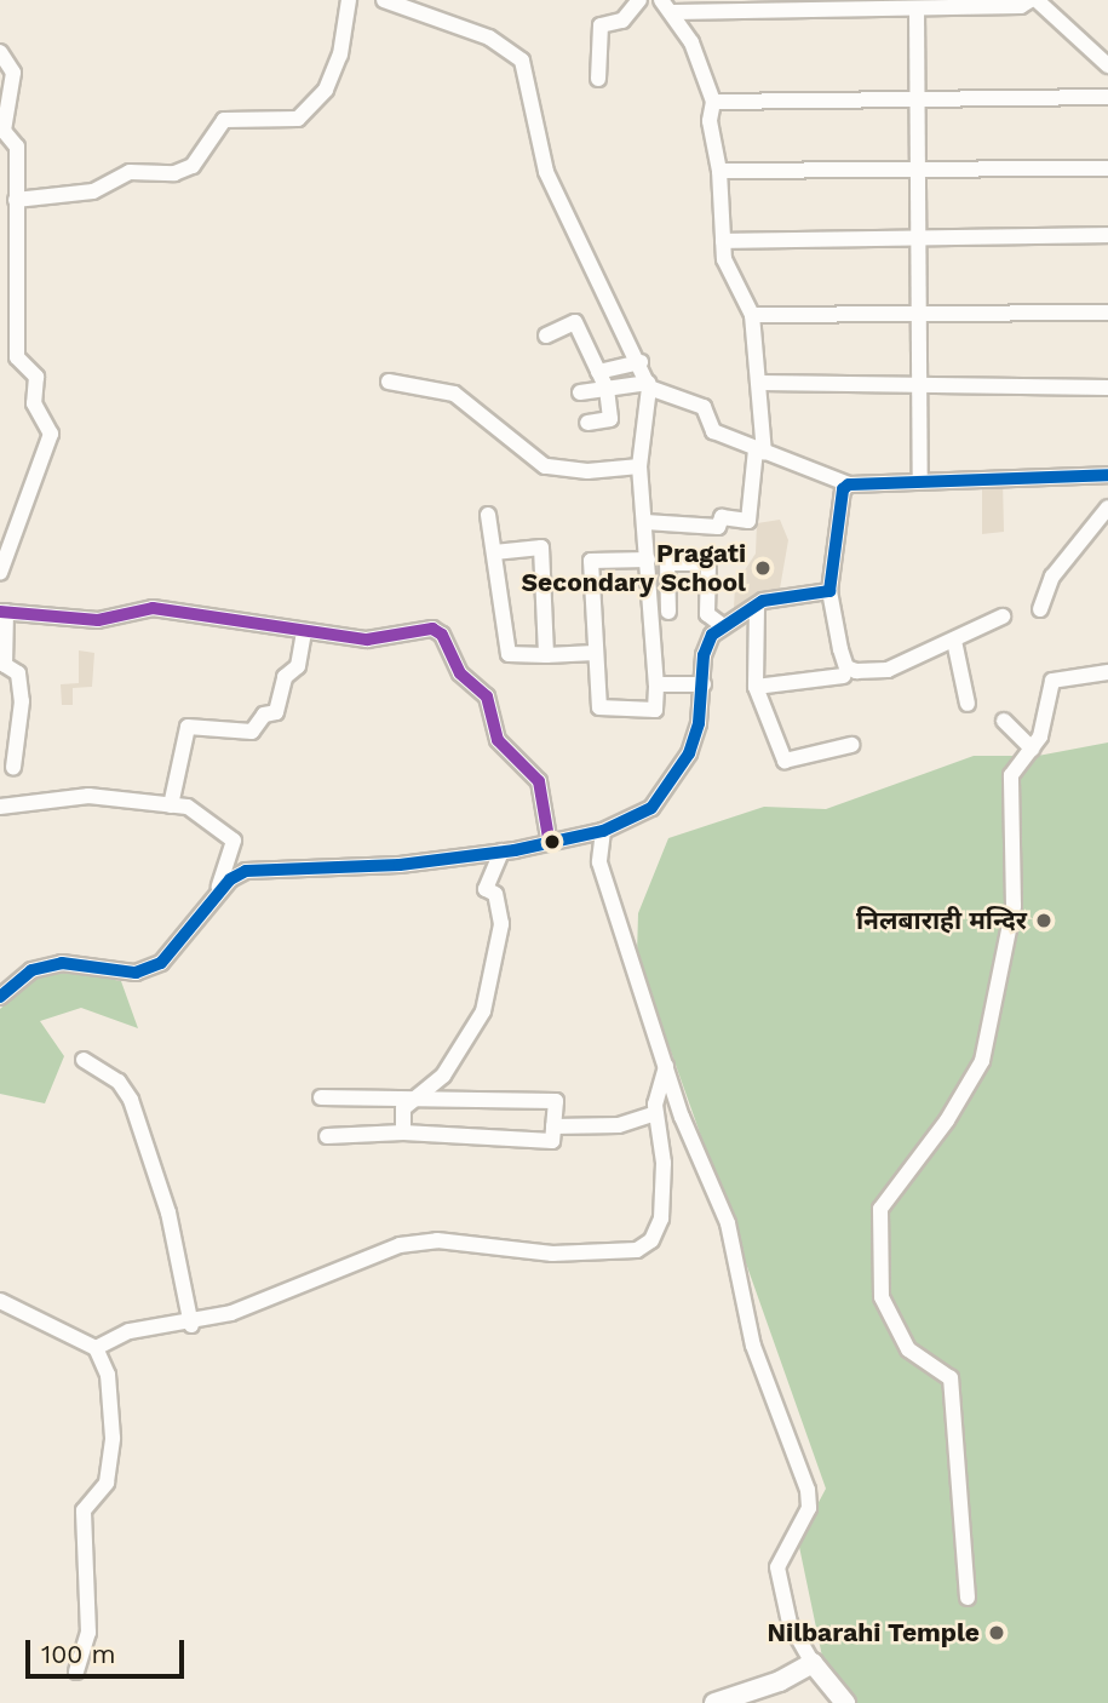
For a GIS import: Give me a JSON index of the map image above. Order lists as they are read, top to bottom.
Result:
{
  "places": ["Pragati Secondary School", "निलबाराही मन्दिर", "Nilbarahi Temple"],
  "scale_bar": "100 m"
}
